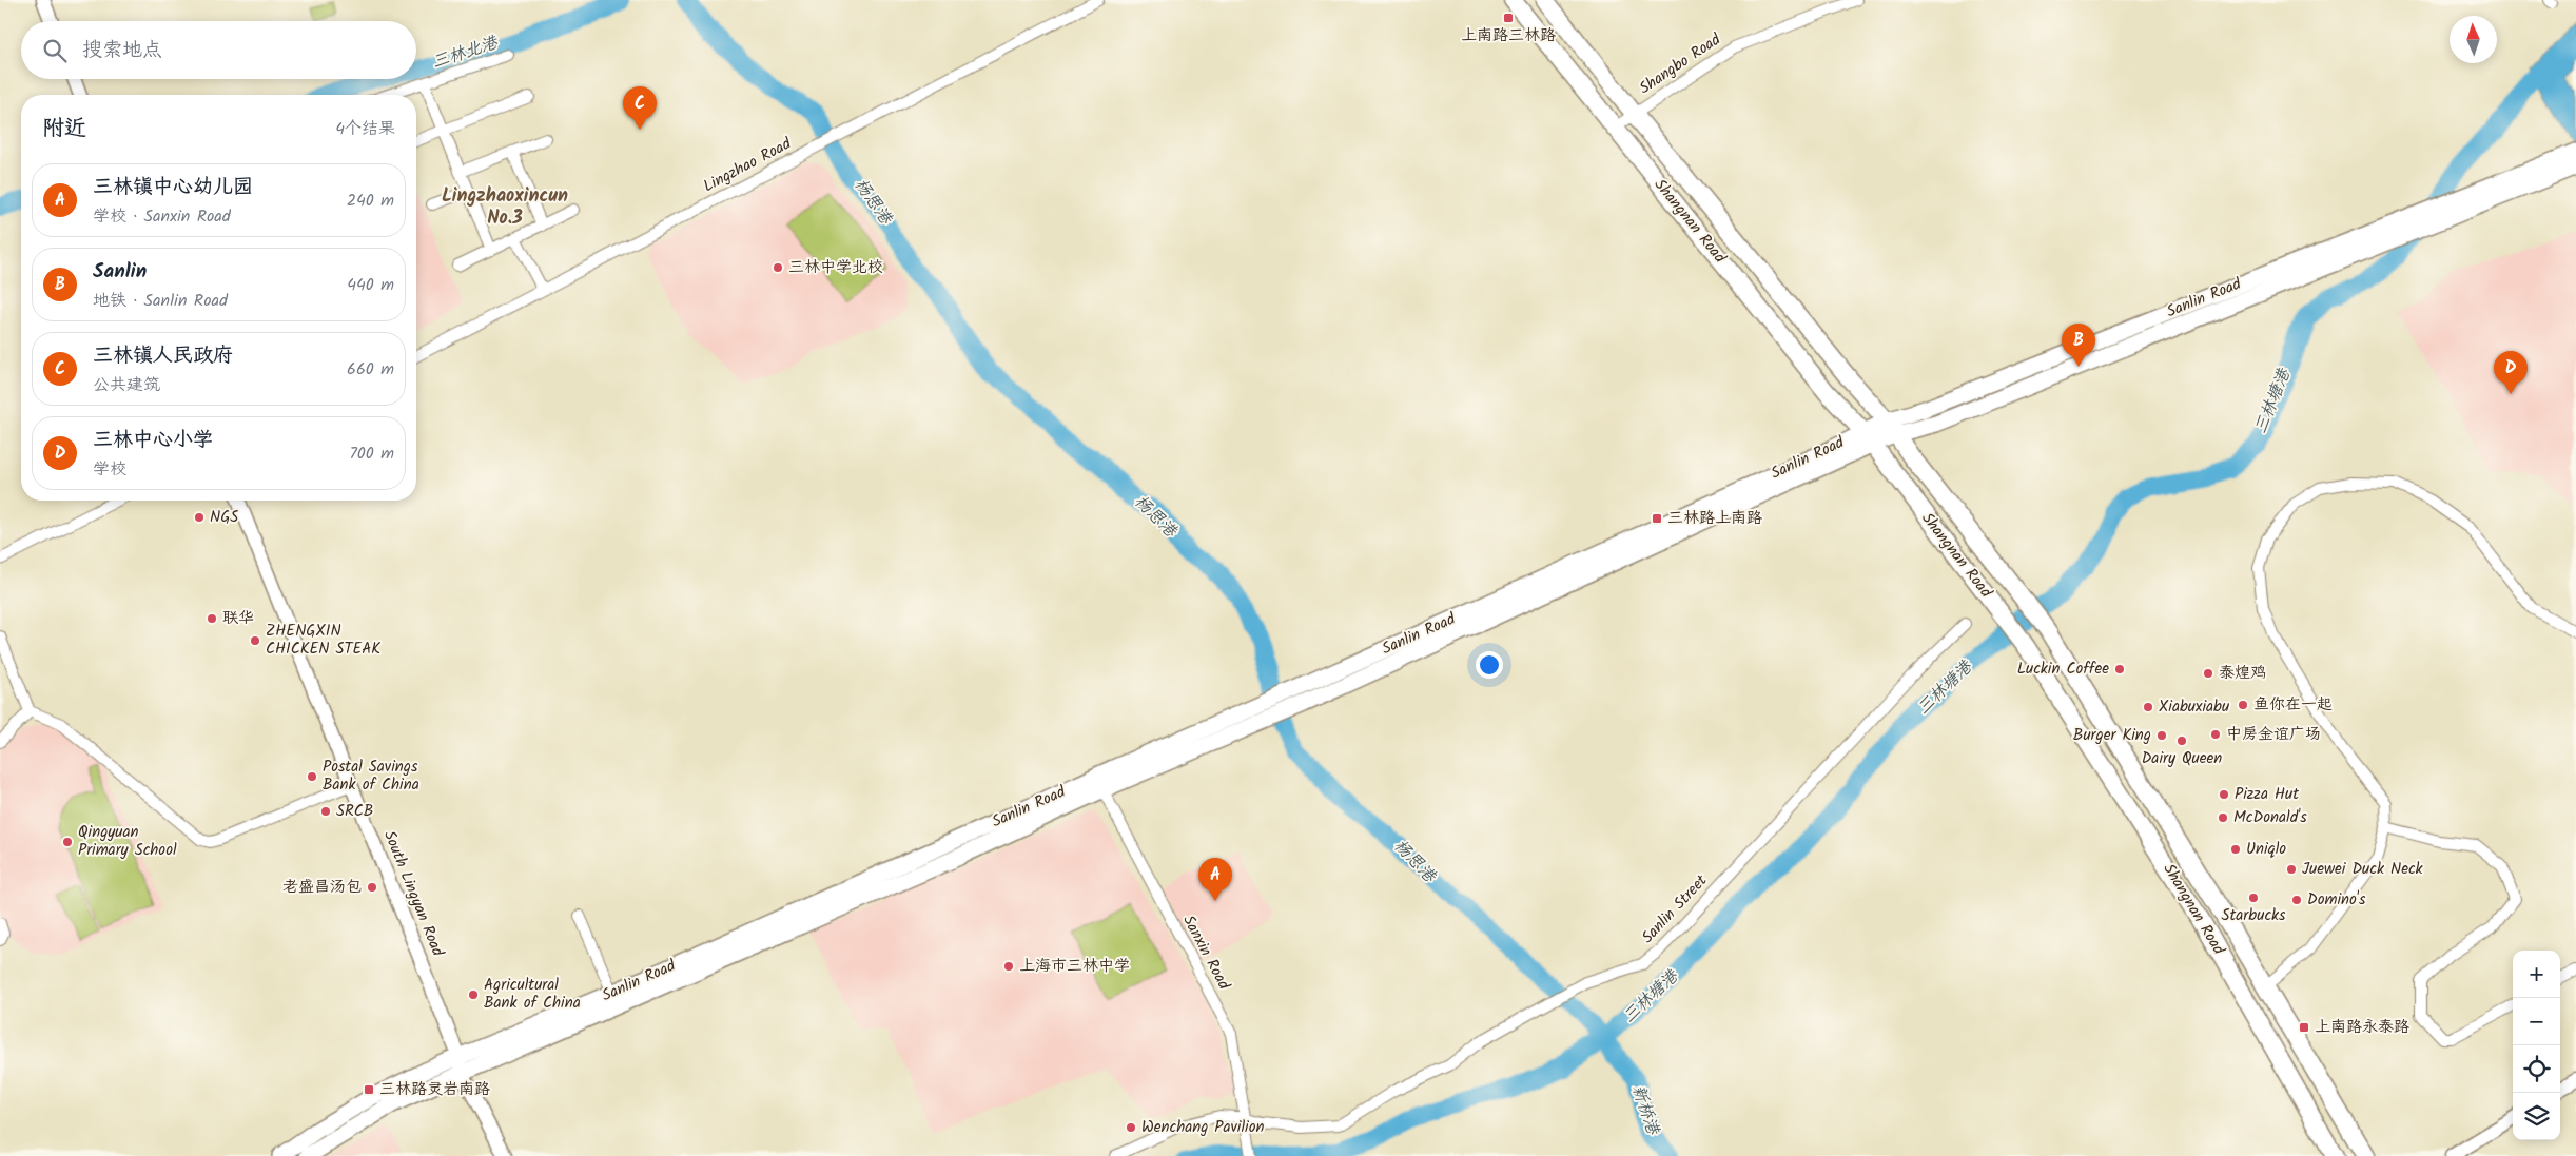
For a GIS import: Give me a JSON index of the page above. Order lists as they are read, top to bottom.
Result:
{
  "streets": {
    "main road": ["Shangnan Road", "Sanlin Road"],
    "street": [
      "Shangbo Road",
      "Lingzhao Road",
      "South Lingyan Road",
      "Sanlin Street",
      "Sanxin Road"
    ]
  },
  "crossings": [
    ["Shangbo Road", "Shangnan Road"],
    ["Shangnan Road", "Sanlin Road"],
    ["Sanlin Road", "South Lingyan Road"],
    ["Sanlin Road", "Sanxin Road"],
    ["Sanlin Street", "Sanxin Road"]
  ],
  "districts": ["Lingzhaoxincun No.3"],
  "water": [
    "三林北港",
    "杨思港",
    "三林塘港",
    "新桥港"
  ],
  "places": {
    "transit": [
      "上南路三林路",
      "三林路上南路",
      "上南路永泰路",
      "三林路灵岩南路"
    ],
    "other": [
      "三林中学北校",
      "NGS",
      "联华",
      "ZHENGXIN CHICKEN STEAK",
      "Luckin Coffee",
      "泰煌鸡",
      "鱼你在一起",
      "Xiabuxiabu",
      "中房金谊广场",
      "Burger King",
      "Dairy Queen",
      "Postal Savings Bank of China",
      "Pizza Hut",
      "SRCB",
      "McDonald's",
      "Qingyuan Primary School",
      "Uniqlo",
      "Juewei Duck Neck",
      "老盛昌汤包",
      "Starbucks",
      "Domino's",
      "上海市三林中学",
      "Agricultural Bank of China",
      "Wenchang Pavilion"
    ]
  },
  "north": "top",
  "page": {
    "search": "搜索地点",
    "pins": [
      "C",
      "B",
      "D",
      "A"
    ],
    "heading": ["附近", "4个结果"],
    "list": [
      {
        "mark": "A",
        "name": "三林镇中心幼儿园",
        "note": "学校 · Sanxin Road",
        "value": "240 m"
      },
      {
        "mark": "B",
        "name": "Sanlin",
        "note": "地铁 · Sanlin Road",
        "value": "440 m"
      },
      {
        "mark": "C",
        "name": "三林镇人民政府",
        "note": "公共建筑",
        "value": "660 m"
      },
      {
        "mark": "D",
        "name": "三林中心小学",
        "note": "学校",
        "value": "700 m"
      }
    ],
    "map_buttons": ["+", "−"]
  }
}
